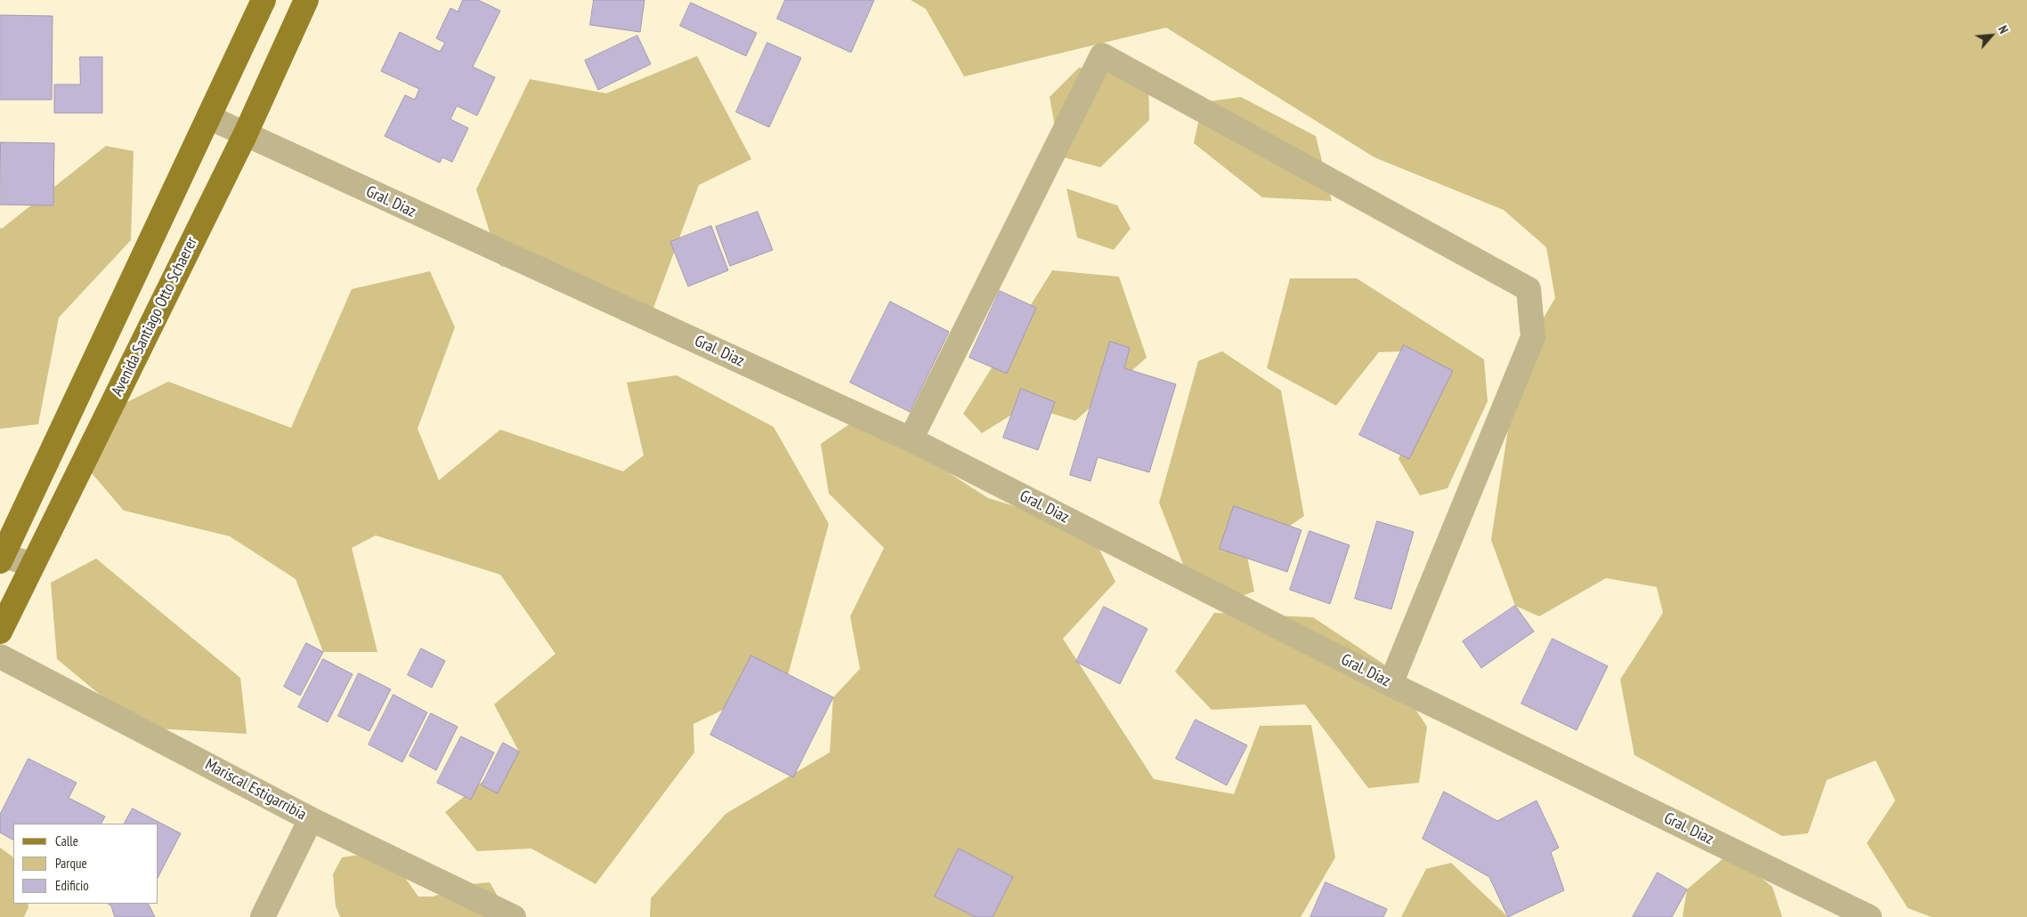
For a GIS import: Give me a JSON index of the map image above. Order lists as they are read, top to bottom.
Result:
{
  "streets": {
    "main road": ["Avenida Santiago Otto Schaerer"],
    "street": ["Gral. Diaz", "Mariscal Estigarribia"]
  },
  "crossings": [
    ["Gral. Diaz", "Avenida Santiago Otto Schaerer"]
  ],
  "legend": ["Calle", "Parque", "Edificio"],
  "north": "top right"
}
